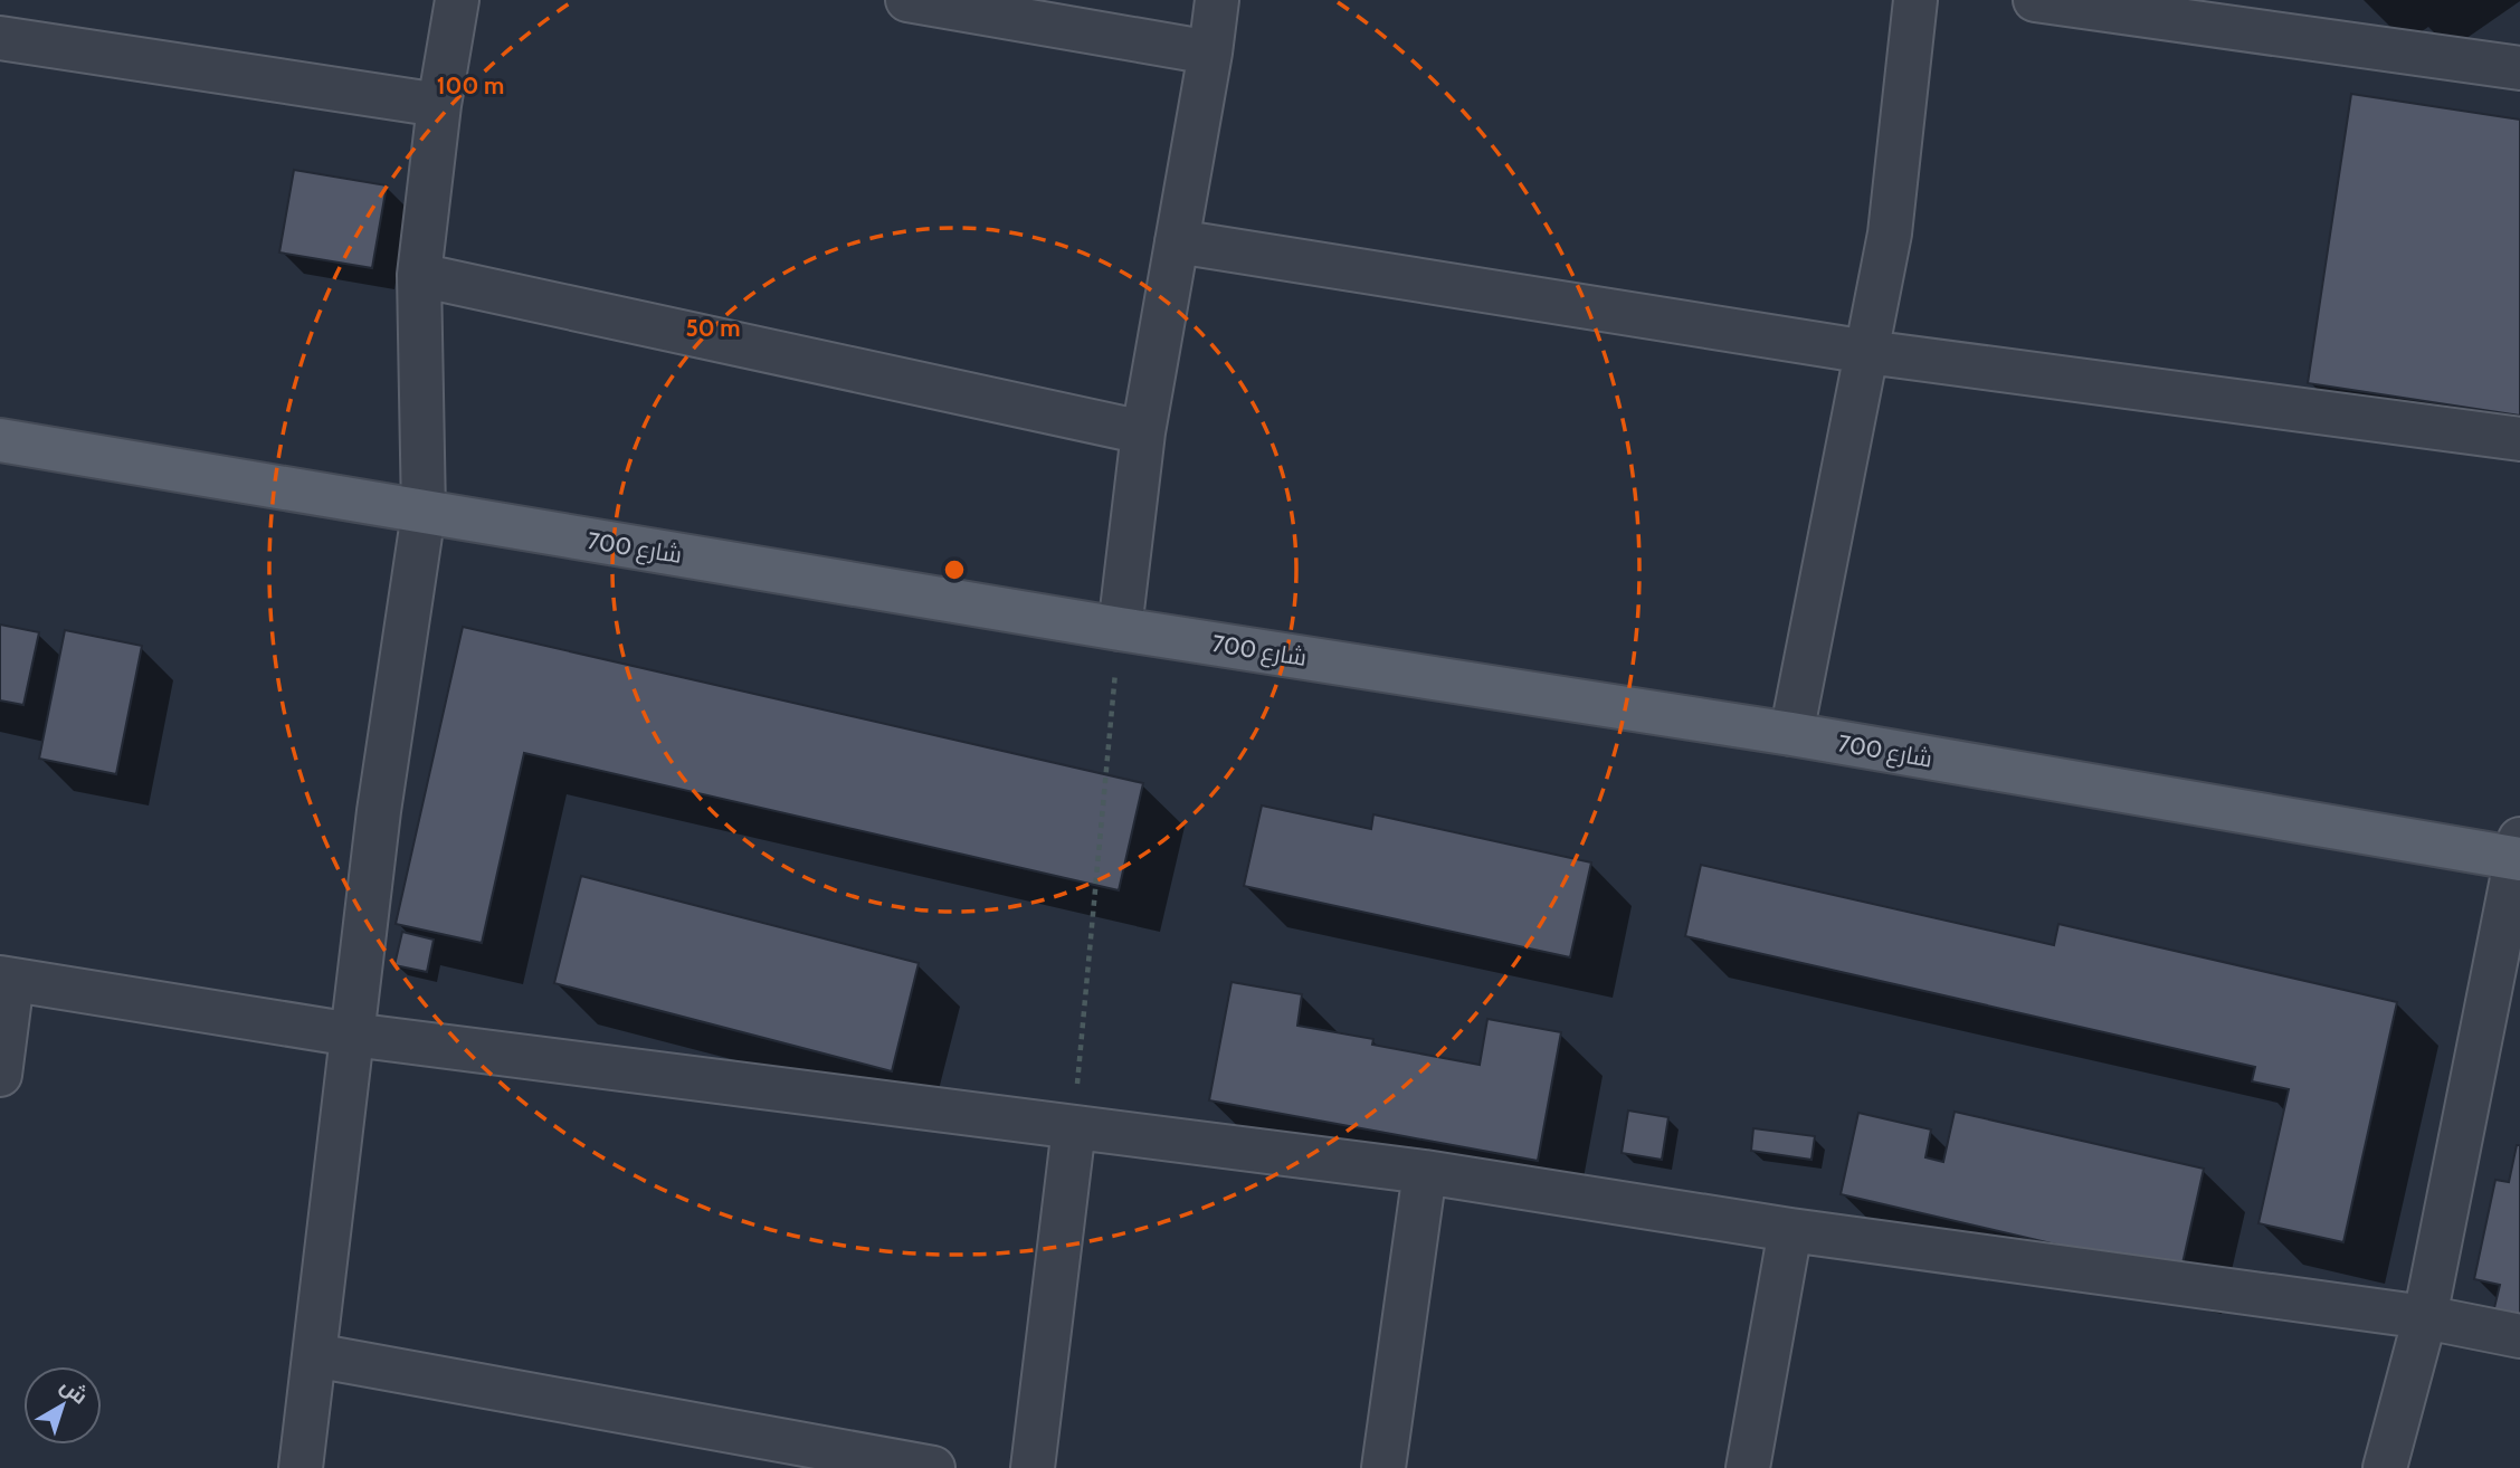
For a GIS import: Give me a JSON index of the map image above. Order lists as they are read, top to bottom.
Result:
{
  "streets": {
    "main road": ["شارع 700"]
  },
  "north": "top right",
  "rings": ["100 m", "50 m"]
}
